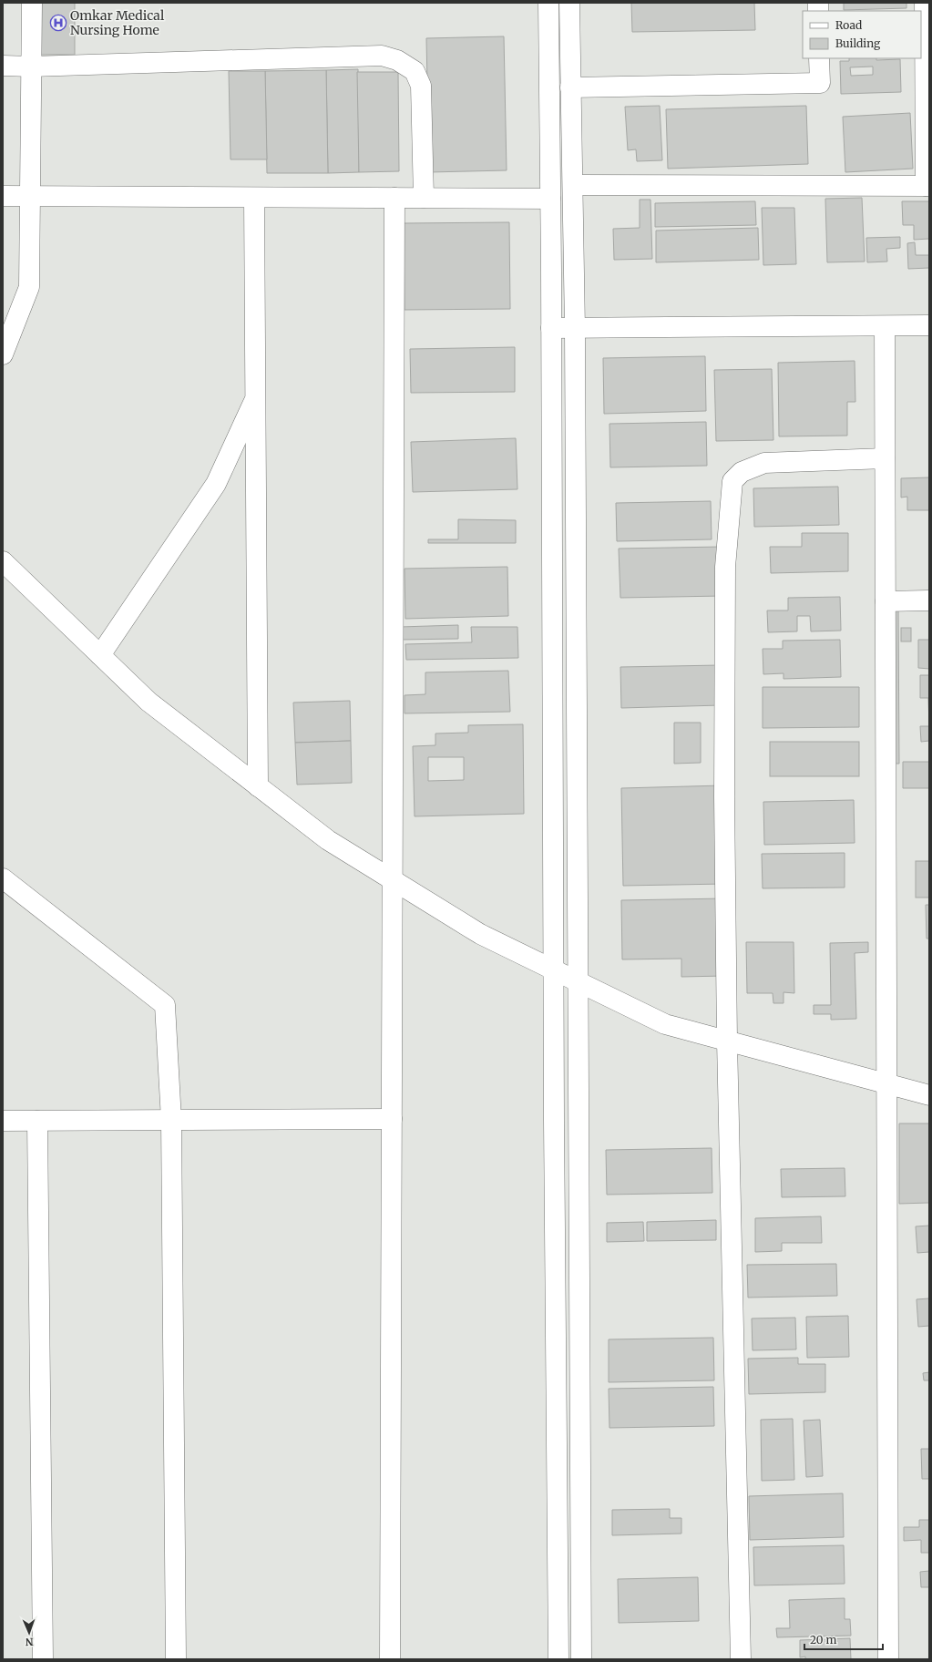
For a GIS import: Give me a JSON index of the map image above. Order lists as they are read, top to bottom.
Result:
{
  "places": {
    "hospital": ["Omkar Medical Nursing Home"]
  },
  "legend": ["Road", "Building"],
  "scale_bar": "20 m",
  "north": "bottom"
}
